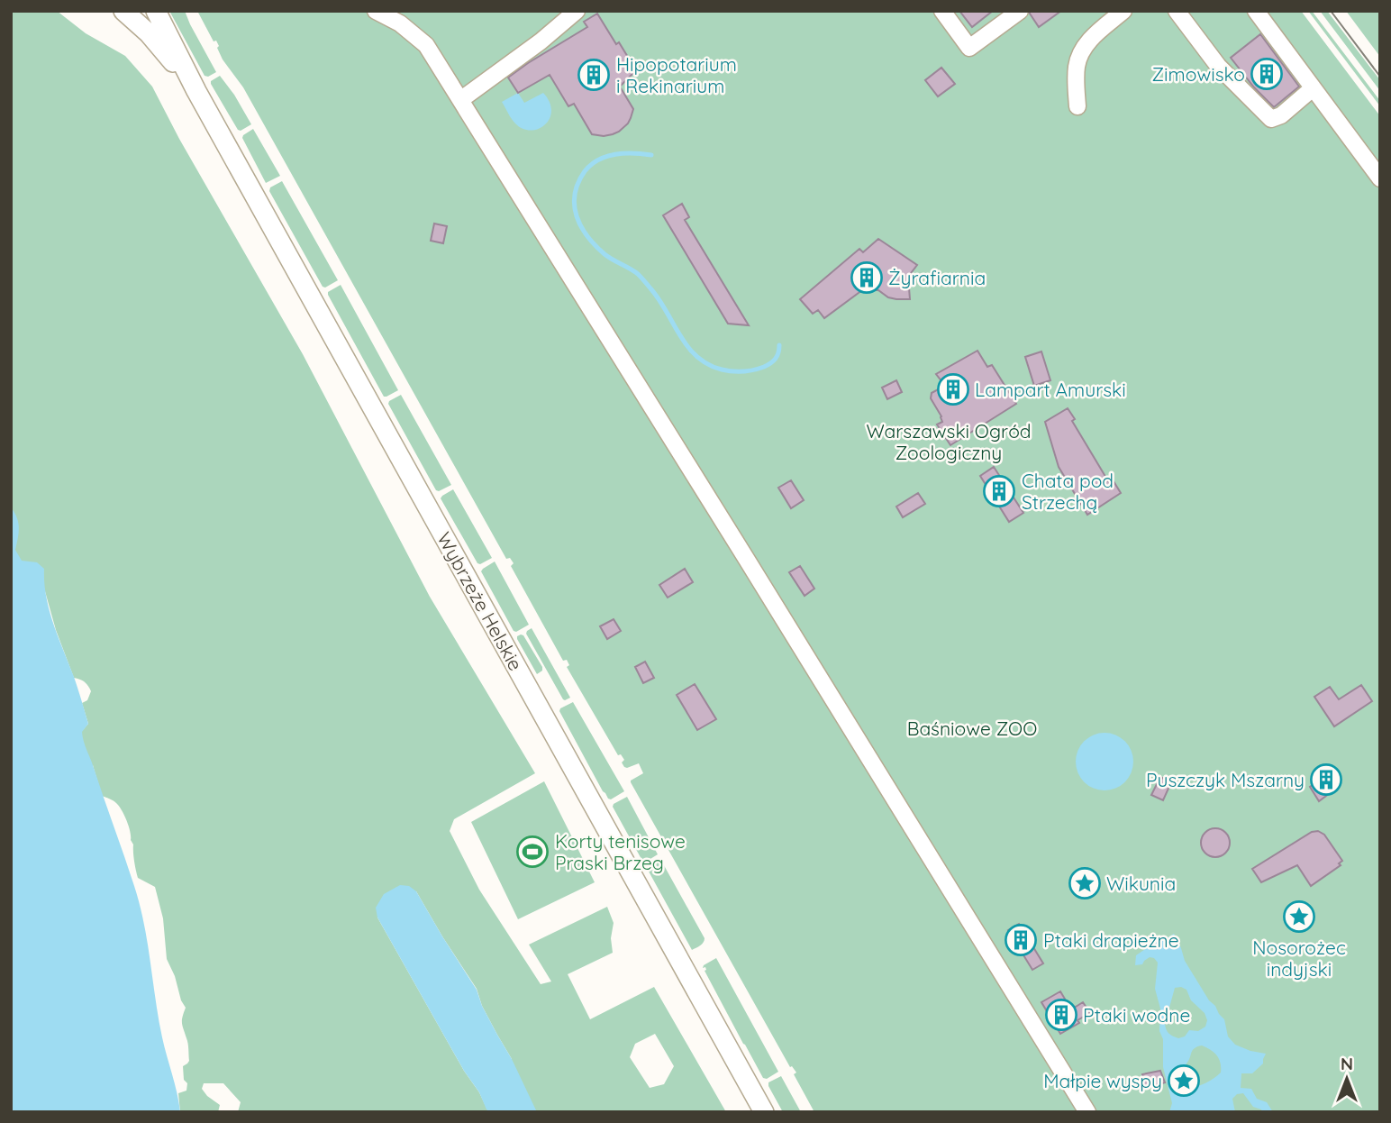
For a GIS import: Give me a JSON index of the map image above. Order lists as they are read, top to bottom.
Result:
{
  "streets": {
    "main road": ["Wybrzeże Helskie"]
  },
  "parks": ["Warszawski Ogród Zoologiczny", "Baśniowe ZOO"],
  "places": {
    "building": [
      "Zimowisko",
      "Hipopotarium i Rekinarium",
      "Żyrafiarnia",
      "Lampart Amurski",
      "Chata pod Strzechą",
      "Puszczyk Mszarny",
      "Ptaki drapieżne",
      "Ptaki wodne"
    ],
    "sports": ["Korty tenisowe Praski Brzeg"],
    "place": ["Wikunia", "Nosorożec indyjski", "Małpie wyspy"]
  },
  "north": "top"
}
